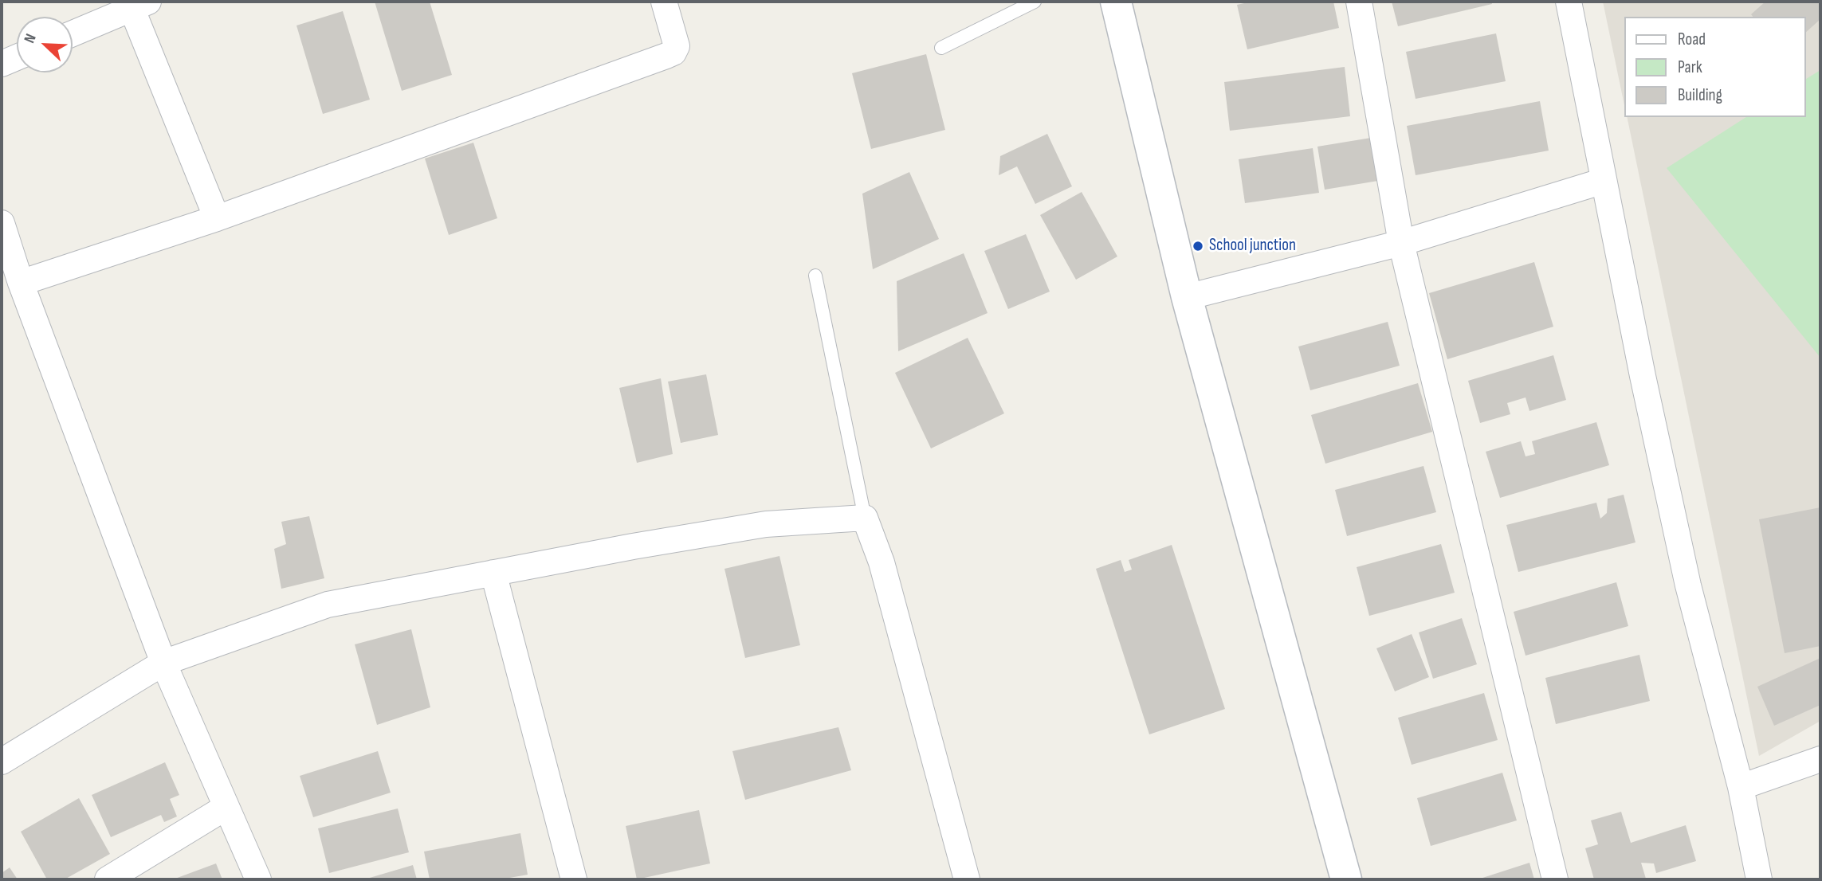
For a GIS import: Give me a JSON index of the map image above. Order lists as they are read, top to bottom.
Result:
{
  "places": ["School junction"],
  "legend": ["Road", "Park", "Building"],
  "north": "top left"
}
